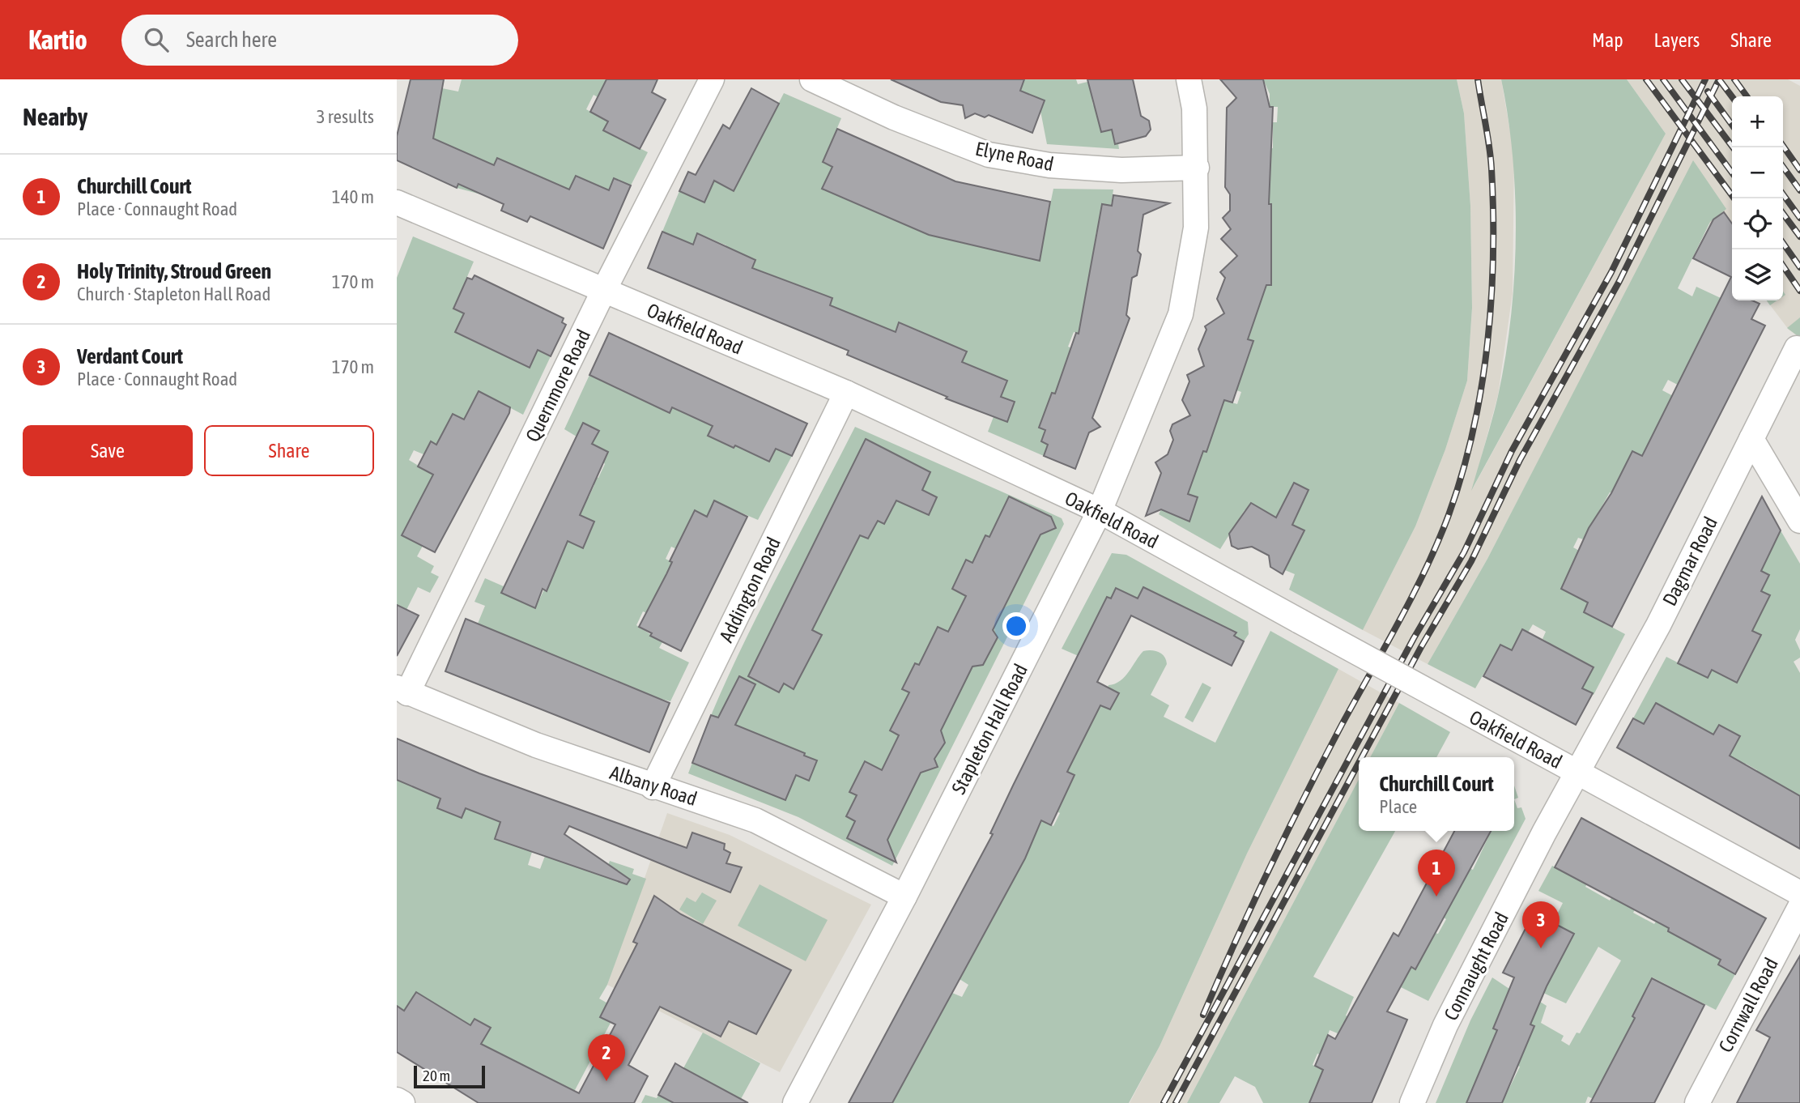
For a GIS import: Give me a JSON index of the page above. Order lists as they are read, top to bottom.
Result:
{
  "streets": {
    "street": [
      "Elyne Road",
      "Oakfield Road",
      "Quernmore Road",
      "Dagmar Road",
      "Addington Road",
      "Stapleton Hall Road",
      "Albany Road",
      "Connaught Road",
      "Cornwall Road"
    ]
  },
  "crossings": [
    ["Elyne Road", "Stapleton Hall Road"],
    ["Oakfield Road", "Quernmore Road"],
    ["Oakfield Road", "Dagmar Road"],
    ["Oakfield Road", "Addington Road"],
    ["Oakfield Road", "Stapleton Hall Road"],
    ["Oakfield Road", "Connaught Road"],
    ["Quernmore Road", "Albany Road"],
    ["Dagmar Road", "Connaught Road"],
    ["Addington Road", "Albany Road"],
    ["Stapleton Hall Road", "Albany Road"]
  ],
  "scale_bar": "20 m",
  "page": {
    "header": "Kartio",
    "search": "Search here",
    "nav": ["Map", "Layers", "Share"],
    "heading": ["Nearby", "3 results"],
    "map_buttons": ["+", "−"],
    "list": [
      {
        "mark": "1",
        "name": "Churchill Court",
        "note": "Place · Connaught Road",
        "value": "140 m"
      },
      {
        "mark": "2",
        "name": "Holy Trinity, Stroud Green",
        "note": "Church · Stapleton Hall Road",
        "value": "170 m"
      },
      {
        "mark": "3",
        "name": "Verdant Court",
        "note": "Place · Connaught Road",
        "value": "170 m"
      }
    ],
    "buttons": ["Save", "Share"],
    "popup": ["Churchill Court", "Place"],
    "pins": ["1", "3", "2"],
    "scale": "20 m"
  }
}
